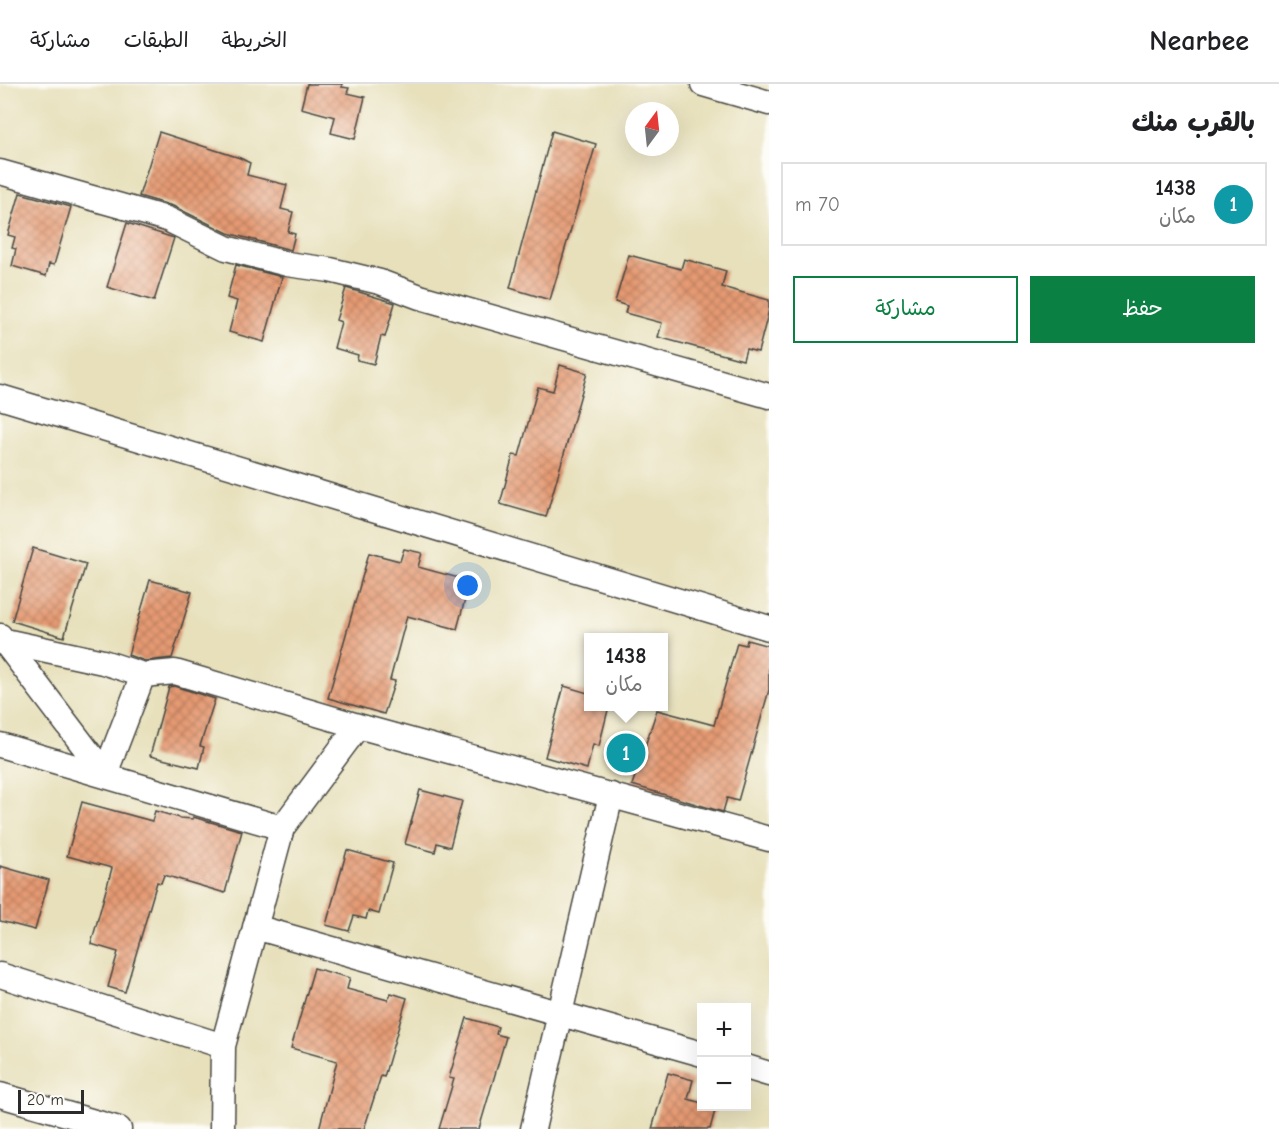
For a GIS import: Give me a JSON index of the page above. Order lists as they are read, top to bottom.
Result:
{
  "scale_bar": "20 m",
  "north": "top",
  "page": {
    "header": "Nearbee",
    "nav": ["الخريطة", "الطبقات", "مشاركة"],
    "heading": "بالقرب منك",
    "list": [
      {
        "mark": "1",
        "name": "1438",
        "note": "مكان",
        "value": "70 m"
      }
    ],
    "buttons": ["حفظ", "مشاركة"],
    "popup": ["1438", "مكان"],
    "pins": "1",
    "map_buttons": ["+", "−"],
    "scale": "20 m"
  }
}
